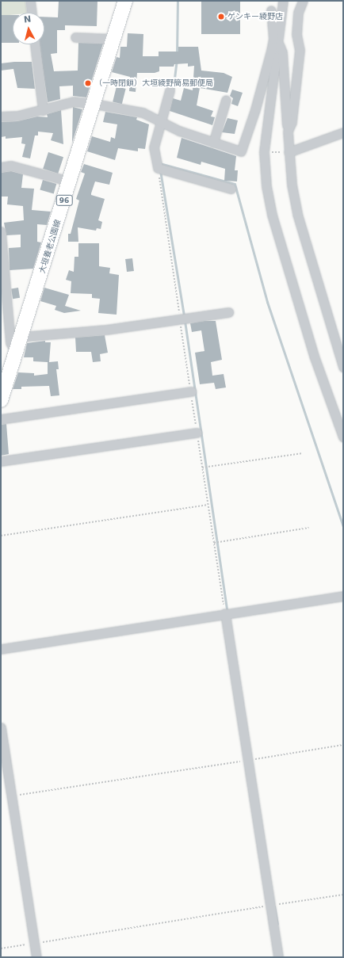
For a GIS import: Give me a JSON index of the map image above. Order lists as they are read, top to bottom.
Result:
{
  "streets": {
    "main road": ["96", "大垣養老公園線"]
  },
  "places": ["ゲンキー綾野店", "（一時閉鎖）大垣綾野簡易郵便局"],
  "north": "top"
}
